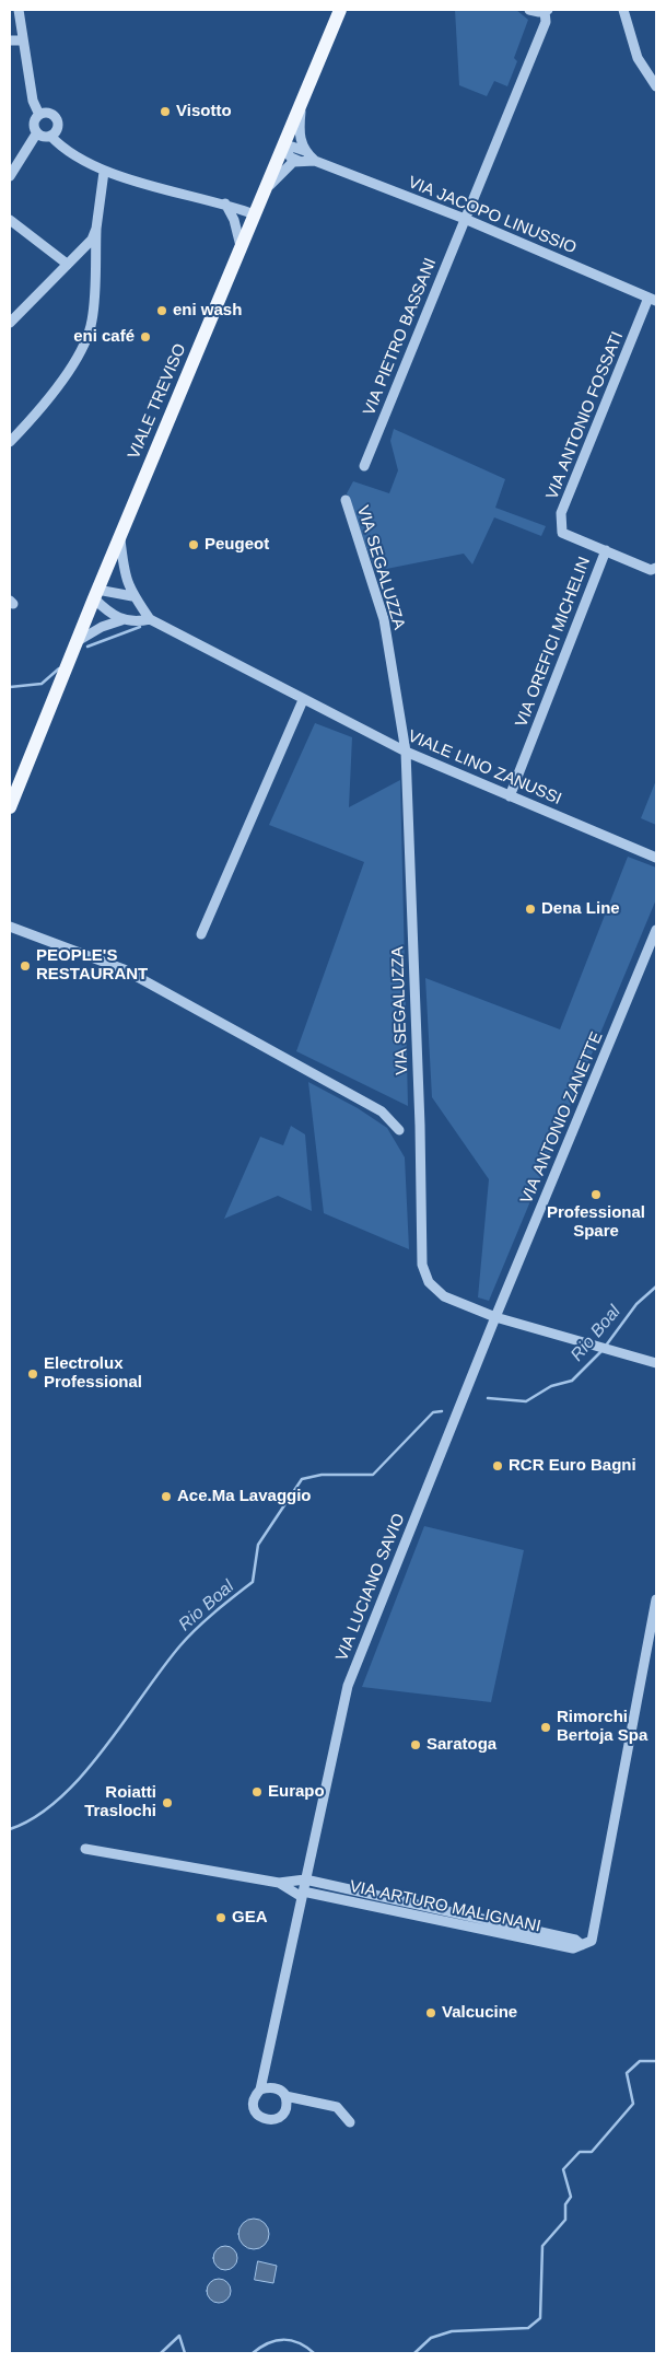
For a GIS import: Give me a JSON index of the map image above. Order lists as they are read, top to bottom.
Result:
{
  "streets": {
    "main road": ["VIALE TREVISO"],
    "street": [
      "VIA JACOPO LINUSSIO",
      "VIA PIETRO BASSANI",
      "VIA ANTONIO FOSSATI",
      "VIA SEGALUZZA",
      "VIA OREFICI MICHELIN",
      "VIALE LINO ZANUSSI",
      "VIA ANTONIO ZANETTE",
      "VIA LUCIANO SAVIO",
      "VIA ARTURO MALIGNANI"
    ]
  },
  "crossings": [
    ["VIA JACOPO LINUSSIO", "VIA PIETRO BASSANI"],
    ["VIA JACOPO LINUSSIO", "VIA ANTONIO FOSSATI"],
    ["VIALE TREVISO", "VIALE LINO ZANUSSI"],
    ["VIA ANTONIO FOSSATI", "VIA OREFICI MICHELIN"],
    ["VIA SEGALUZZA", "VIALE LINO ZANUSSI"],
    ["VIA SEGALUZZA", "VIA ANTONIO ZANETTE"],
    ["VIA SEGALUZZA", "VIA LUCIANO SAVIO"],
    ["VIA OREFICI MICHELIN", "VIALE LINO ZANUSSI"],
    ["VIA ANTONIO ZANETTE", "VIA LUCIANO SAVIO"],
    ["VIA LUCIANO SAVIO", "VIA ARTURO MALIGNANI"]
  ],
  "water": ["Rio Boal"],
  "places": [
    "Visotto",
    "eni wash",
    "eni café",
    "Peugeot",
    "Dena Line",
    "PEOPLE'S RESTAURANT",
    "Professional Spare",
    "Electrolux Professional",
    "RCR Euro Bagni",
    "Ace.Ma Lavaggio",
    "Rimorchi Bertoja Spa",
    "Saratoga",
    "Eurapo",
    "Roiatti Traslochi",
    "GEA",
    "Valcucine"
  ]
}
